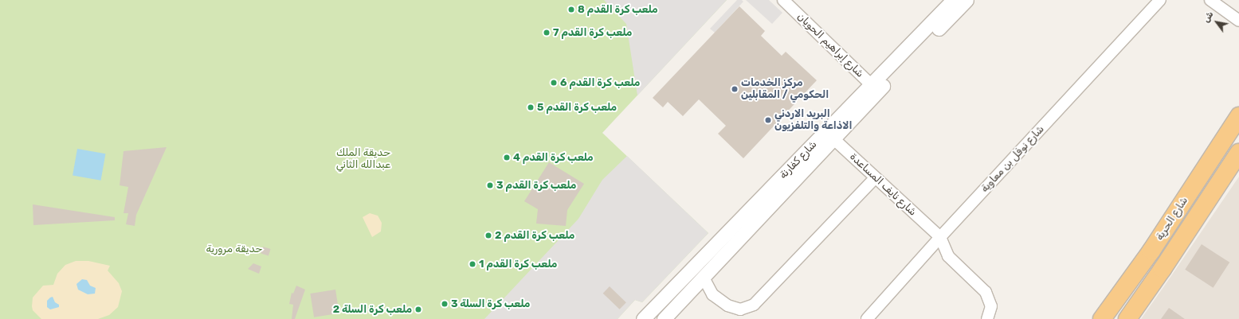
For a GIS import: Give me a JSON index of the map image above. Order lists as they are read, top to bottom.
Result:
{
  "streets": {
    "highway": ["شارع الحرية"],
    "street": [
      "شارع إبراهيم الحويان",
      "شارع نوفل بن معاوية",
      "شارع كفارنة",
      "شارع نايف المساعدة"
    ]
  },
  "crossings": [
    ["شارع إبراهيم الحويان", "شارع كفارنة"],
    ["شارع نوفل بن معاوية", "شارع نايف المساعدة"],
    ["شارع كفارنة", "شارع نايف المساعدة"]
  ],
  "parks": ["حديقة الملك عبدالله الثاني", "حديقة مرورية"],
  "places": [
    "ملعب كرة القدم 8",
    "ملعب كرة القدم 7",
    "ملعب كرة القدم 6",
    "مركز الخدمات الحكومي / المقابلين",
    "ملعب كرة القدم 5",
    "البريد الاردني الاذاعة والتلفزيون",
    "ملعب كرة القدم 4",
    "ملعب كرة القدم 3",
    "ملعب كرة القدم 2",
    "ملعب كرة القدم 1",
    "ملعب كرة السلة 3",
    "ملعب كرة السلة 2"
  ],
  "north": "top left"
}
